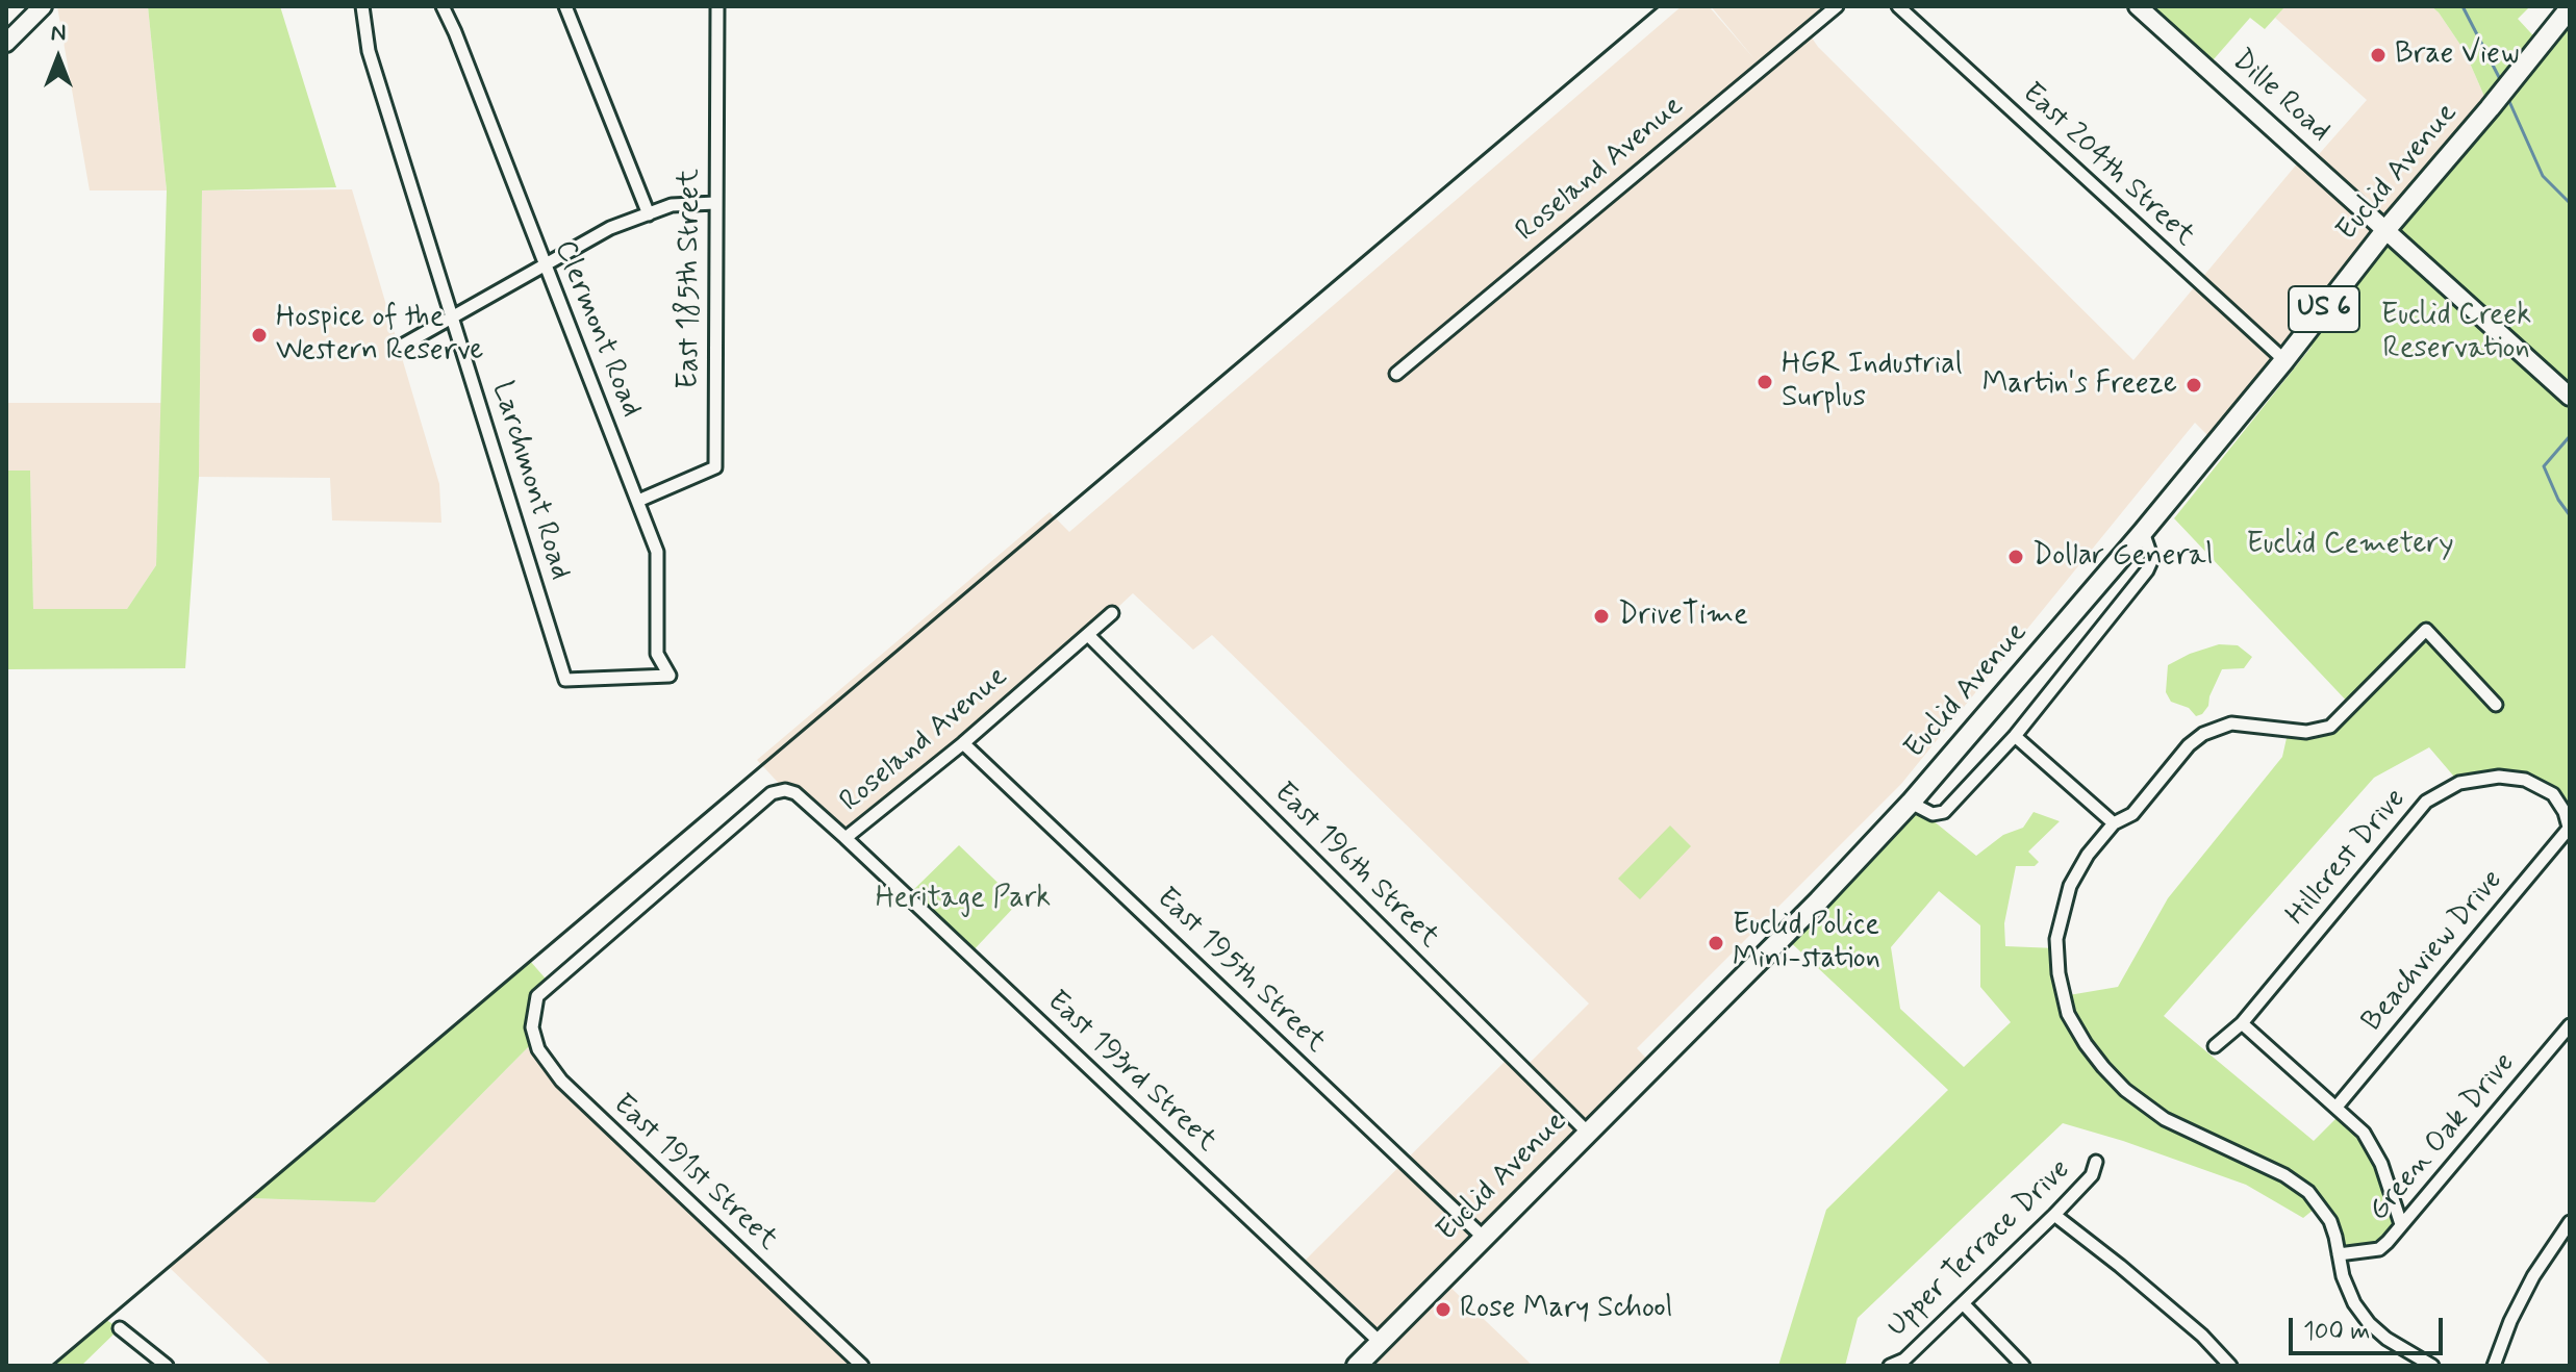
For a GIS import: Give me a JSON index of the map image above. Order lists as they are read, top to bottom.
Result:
{
  "streets": {
    "main road": ["Euclid Avenue", "US 6"],
    "street": [
      "Dille Road",
      "East 204th Street",
      "Roseland Avenue",
      "East 185th Street",
      "Clermont Road",
      "Larchmont Road",
      "Hillcrest Drive",
      "East 196th Street",
      "Beachview Drive",
      "East 195th Street",
      "East 193rd Street",
      "Green Oak Drive",
      "East 191st Street",
      "Upper Terrace Drive"
    ]
  },
  "crossings": [
    ["Dille Road", "Euclid Avenue"],
    ["East 204th Street", "Euclid Avenue"],
    ["Roseland Avenue", "East 196th Street"],
    ["Roseland Avenue", "East 195th Street"],
    ["Roseland Avenue", "East 193rd Street"],
    ["Roseland Avenue", "East 191st Street"],
    ["Euclid Avenue", "East 196th Street"],
    ["Euclid Avenue", "East 195th Street"],
    ["Euclid Avenue", "East 193rd Street"],
    ["East 185th Street", "Clermont Road"],
    ["Clermont Road", "Larchmont Road"],
    ["Hillcrest Drive", "Beachview Drive"]
  ],
  "parks": ["Euclid Creek Reservation", "Euclid Cemetery", "Heritage Park"],
  "places": [
    "Brae View",
    "Hospice of the Western Reserve",
    "HGR Industrial Surplus",
    "Martin's Freeze",
    "Dollar General",
    "DriveTime",
    "Euclid Police Mini-station",
    "Rose Mary School"
  ],
  "scale_bar": "100 m",
  "north": "top"
}
